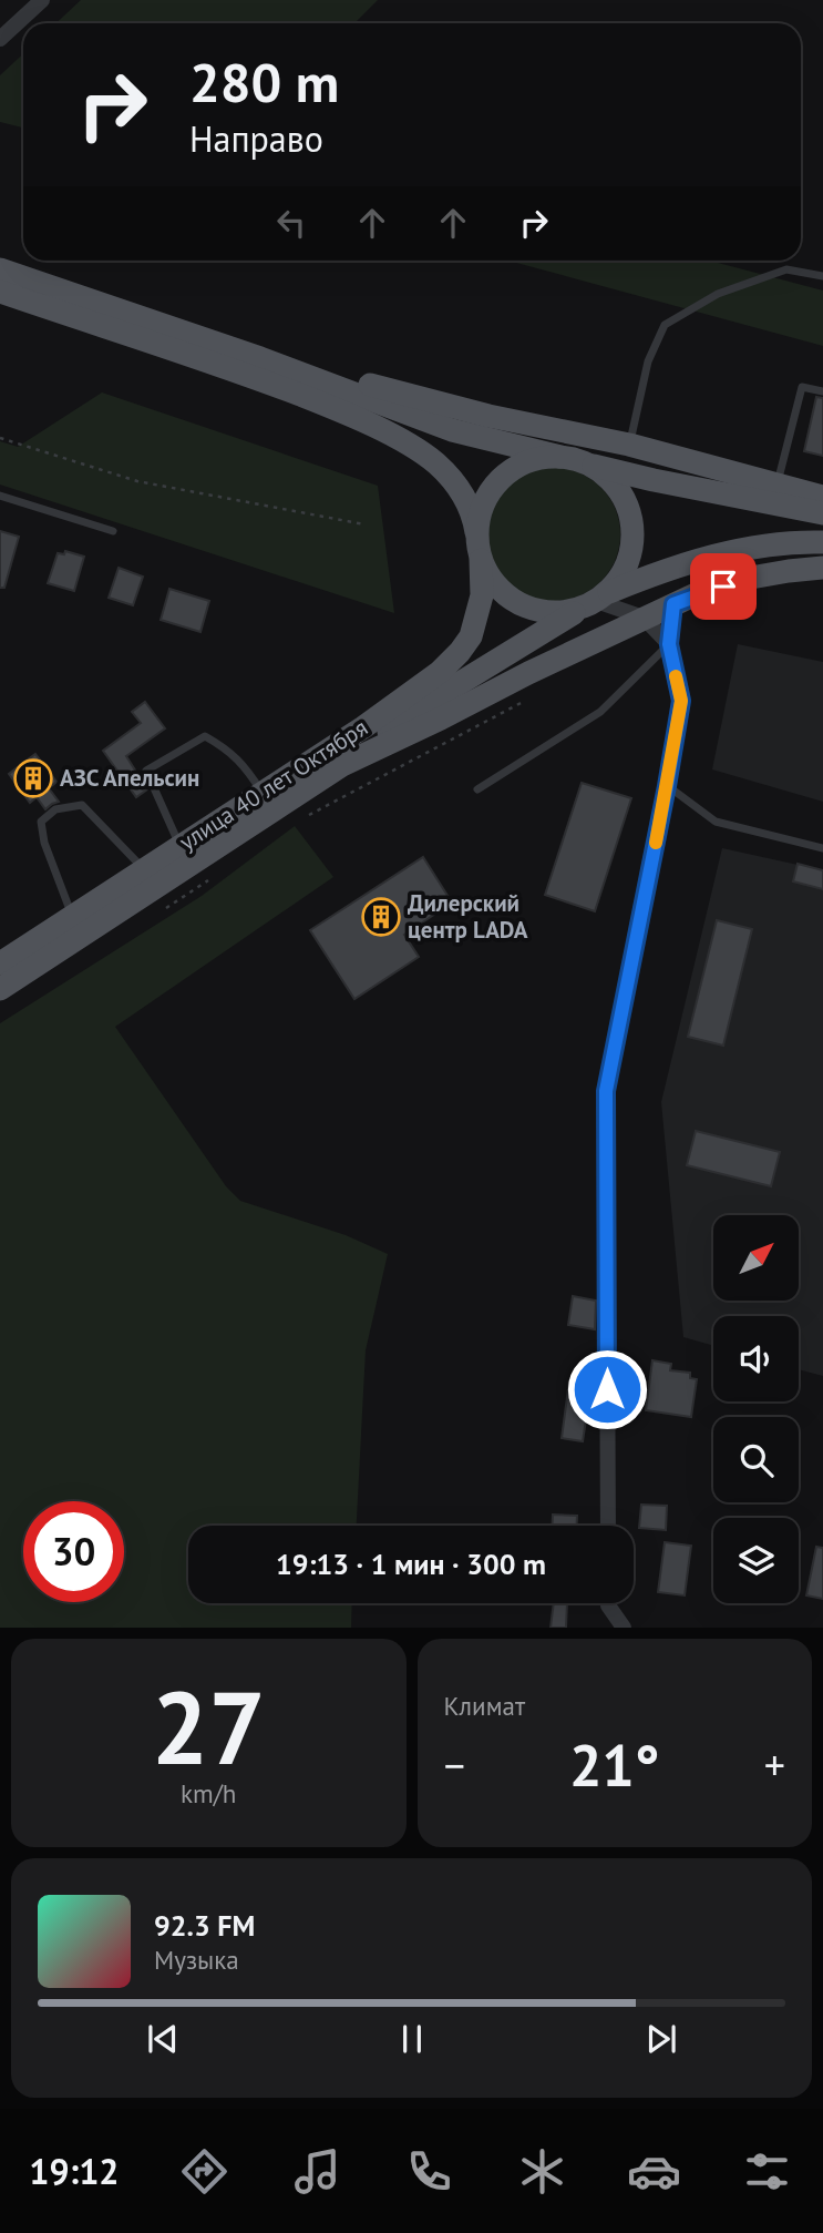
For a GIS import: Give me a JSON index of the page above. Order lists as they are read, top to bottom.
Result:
{
  "streets": {
    "main road": ["улица 40 лет Октября"]
  },
  "places": {
    "building": ["АЗС Апельсин", "Дилерский центр LADA"]
  },
  "north": "top right",
  "page": {
    "turn": ["280 m", "Направо"],
    "limit": "30",
    "trip": "19:13 · 1 мин · 300 m",
    "tile": [
      ["27", "km/h"],
      "Климат"
    ],
    "heat": ["−", "21°", "+"],
    "song": ["92.3 FM", "Музыка"],
    "tabs": "19:12"
  }
}
